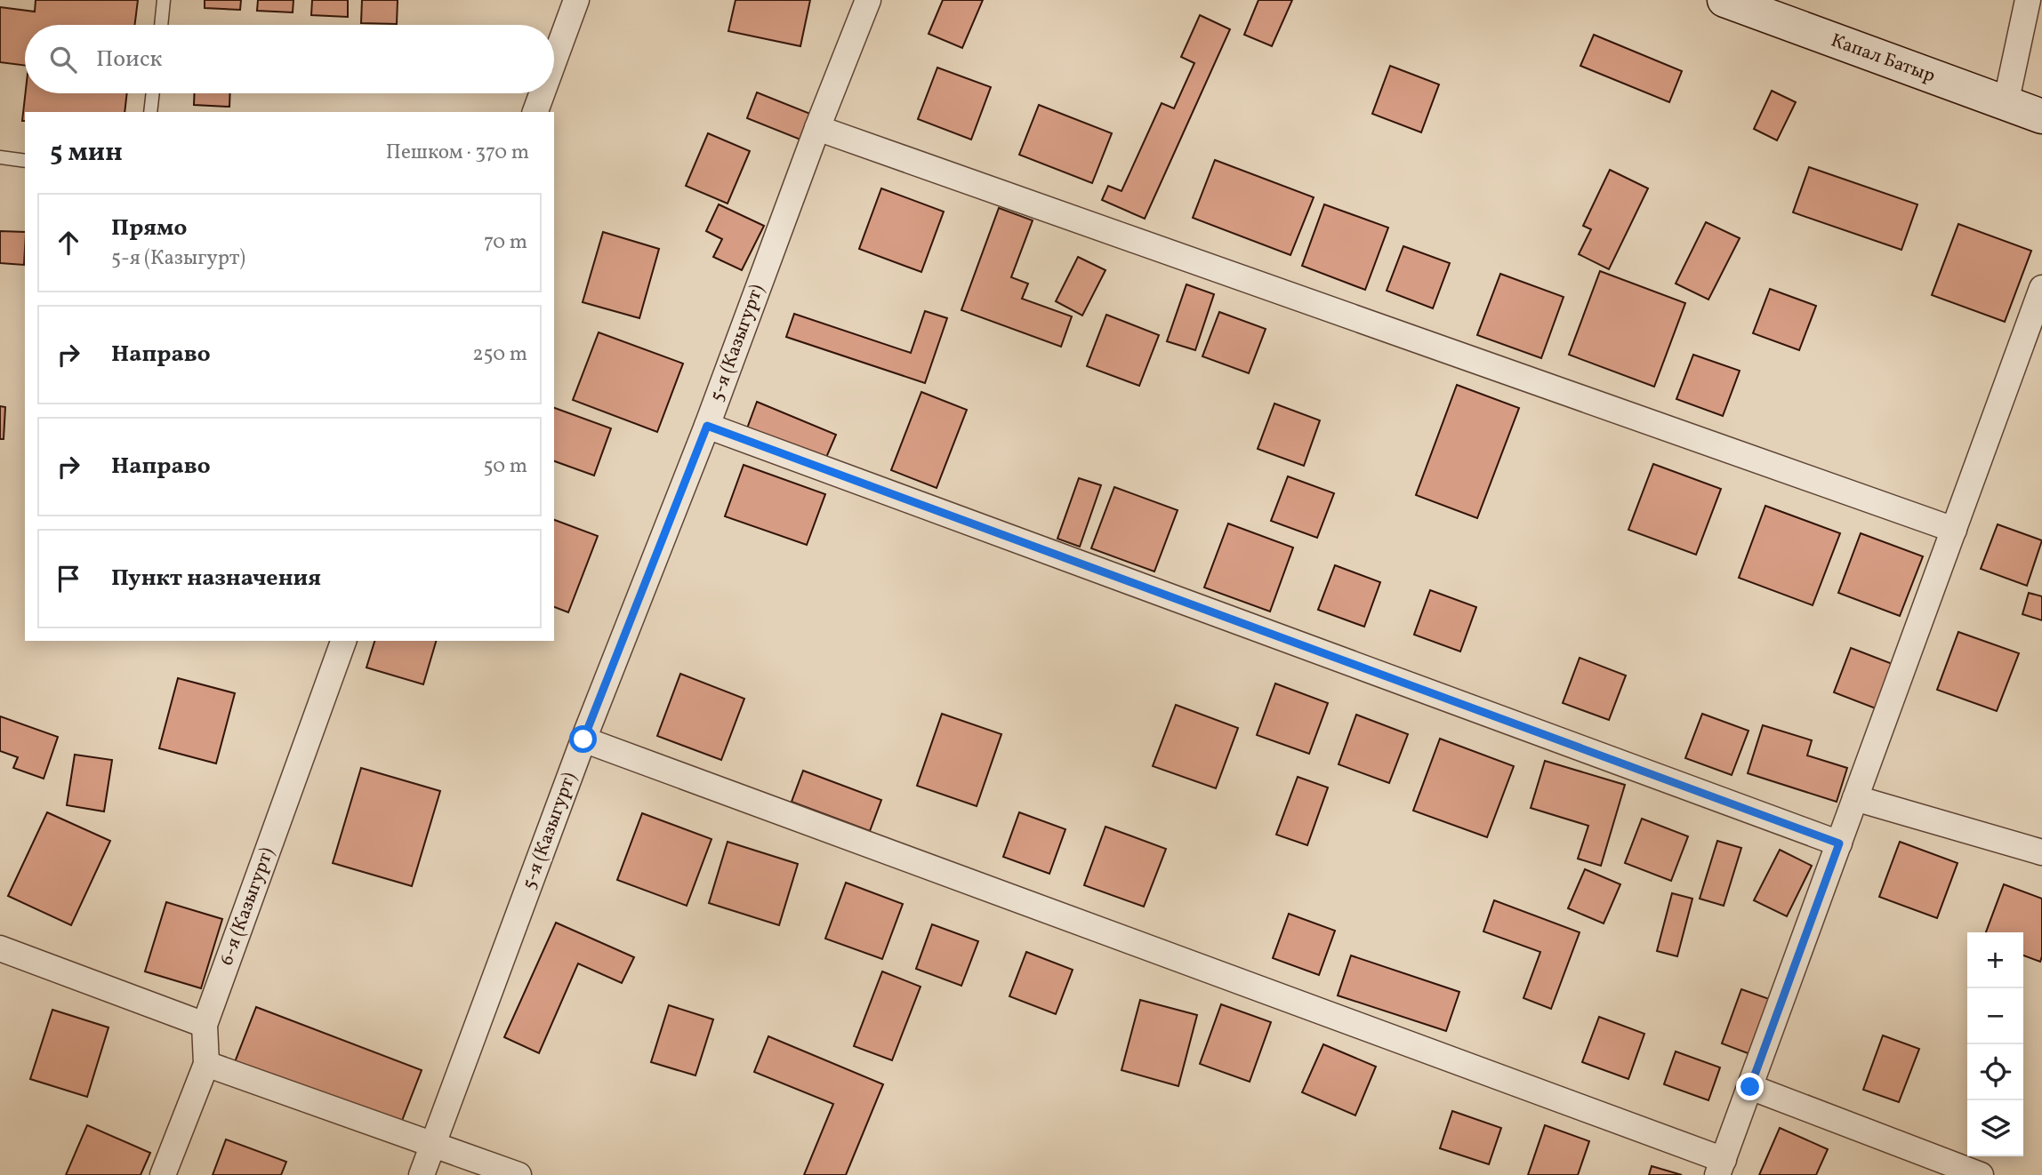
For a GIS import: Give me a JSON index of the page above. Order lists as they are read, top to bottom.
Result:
{
  "streets": {
    "main road": ["Капал Батыр"],
    "street": ["5-я (Казыгурт)", "6-я (Казыгурт)"]
  },
  "page": {
    "search": "Поиск",
    "heading": ["5 мин", "Пешком · 370 m"],
    "list": [
      ["Прямо", "5-я (Казыгурт)", "70 m"],
      ["Направо", "250 m"],
      ["Направо", "50 m"],
      "Пункт назначения"
    ],
    "map_buttons": ["+", "−"]
  }
}
